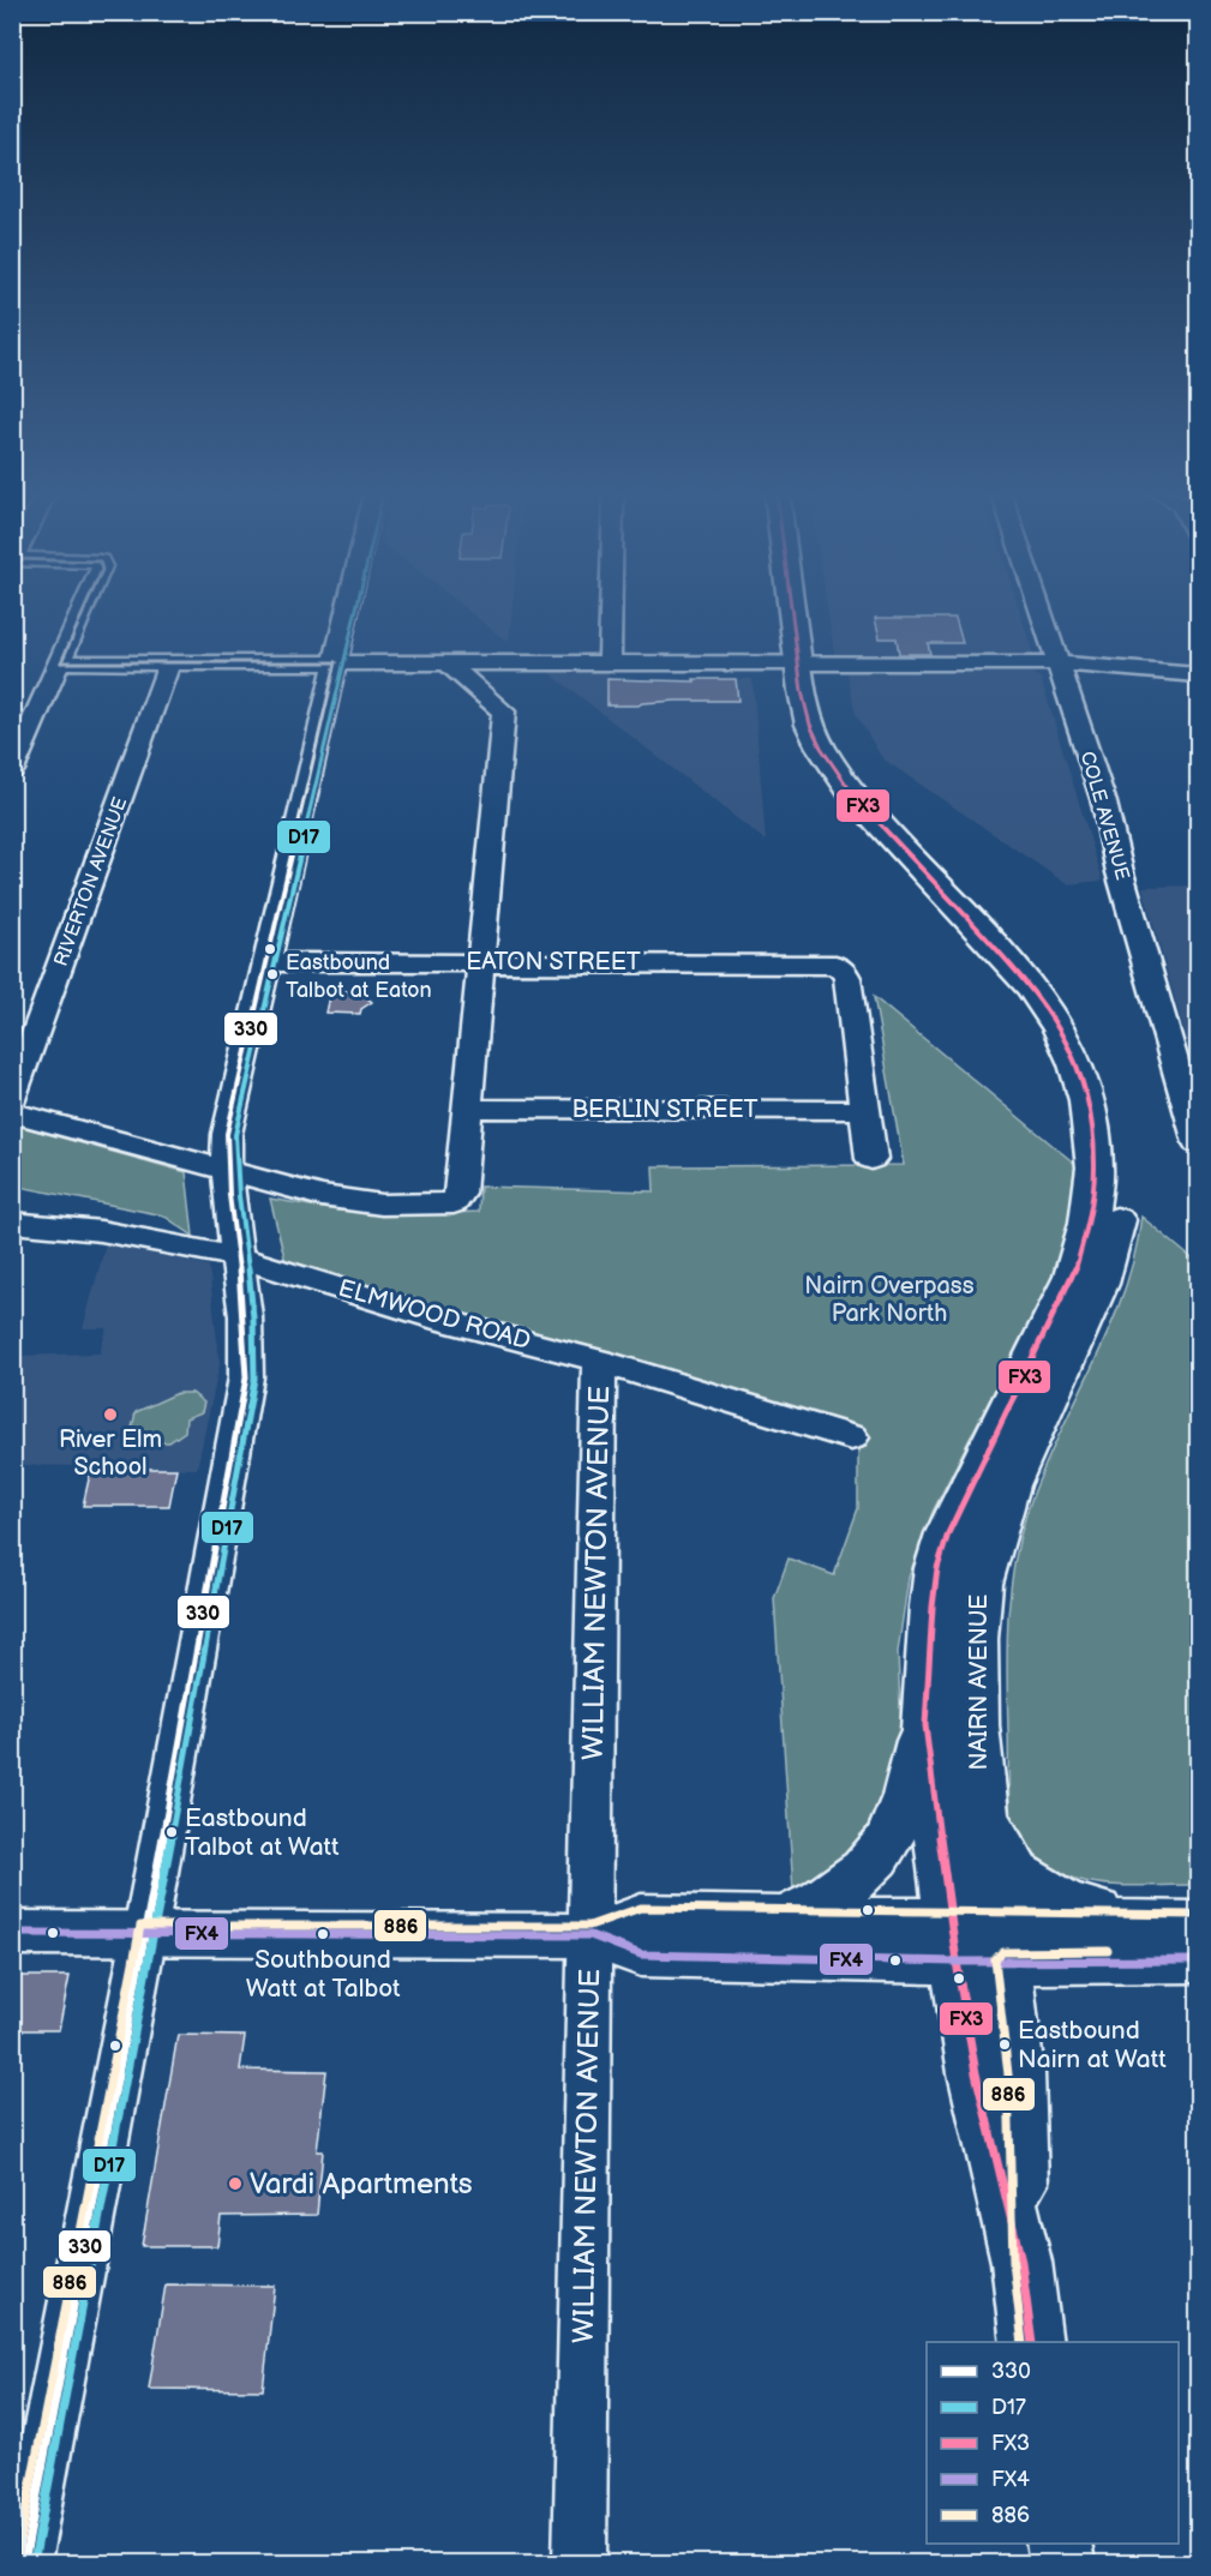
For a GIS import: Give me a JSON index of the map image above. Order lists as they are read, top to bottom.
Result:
{
  "streets": {
    "main road": ["NAIRN AVENUE"],
    "street": [
      "COLE AVENUE",
      "RIVERTON AVENUE",
      "EATON STREET",
      "BERLIN STREET",
      "ELMWOOD ROAD",
      "WILLIAM NEWTON AVENUE"
    ]
  },
  "crossings": [
    ["EATON STREET", "BERLIN STREET"],
    ["ELMWOOD ROAD", "WILLIAM NEWTON AVENUE"]
  ],
  "parks": ["Nairn Overpass Park North"],
  "places": [
    "Eastbound Talbot at Eaton",
    "River Elm School",
    "Eastbound Talbot at Watt",
    "Southbound Watt at Talbot",
    "Eastbound Nairn at Watt",
    "Vardi Apartments"
  ],
  "lines": [
    "transit line 330",
    "transit line D17",
    "transit line FX3",
    "transit line 886",
    "transit line FX4"
  ],
  "legend": [
    "330",
    "D17",
    "FX3",
    "FX4",
    "886"
  ]
}
